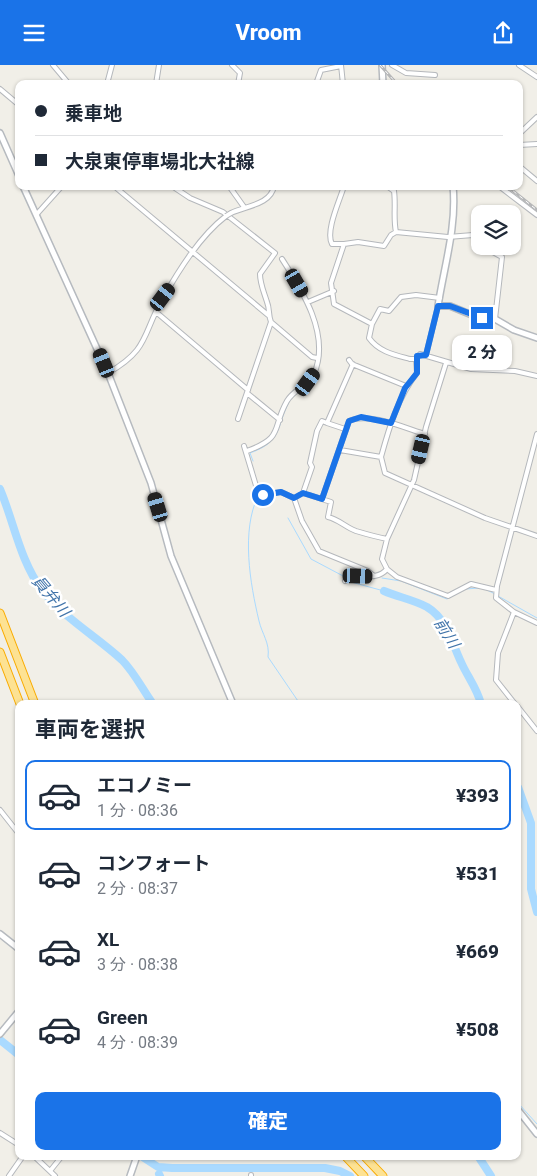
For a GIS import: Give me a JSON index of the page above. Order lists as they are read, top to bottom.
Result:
{
  "water": ["員弁川", "前川"],
  "page": {
    "header": "Vroom",
    "banner": ["乗車地", "大泉東停車場北大社線"],
    "bubble": "2 分",
    "heading": "車両を選択",
    "list": [
      {
        "name": "エコノミー",
        "note": "1 分 · 08:36",
        "value": "¥393"
      },
      {
        "name": "コンフォート",
        "note": "2 分 · 08:37",
        "value": "¥531"
      },
      {
        "name": "XL",
        "note": "3 分 · 08:38",
        "value": "¥669"
      },
      {
        "name": "Green",
        "note": "4 分 · 08:39",
        "value": "¥508"
      }
    ],
    "buttons": "確定"
  }
}
